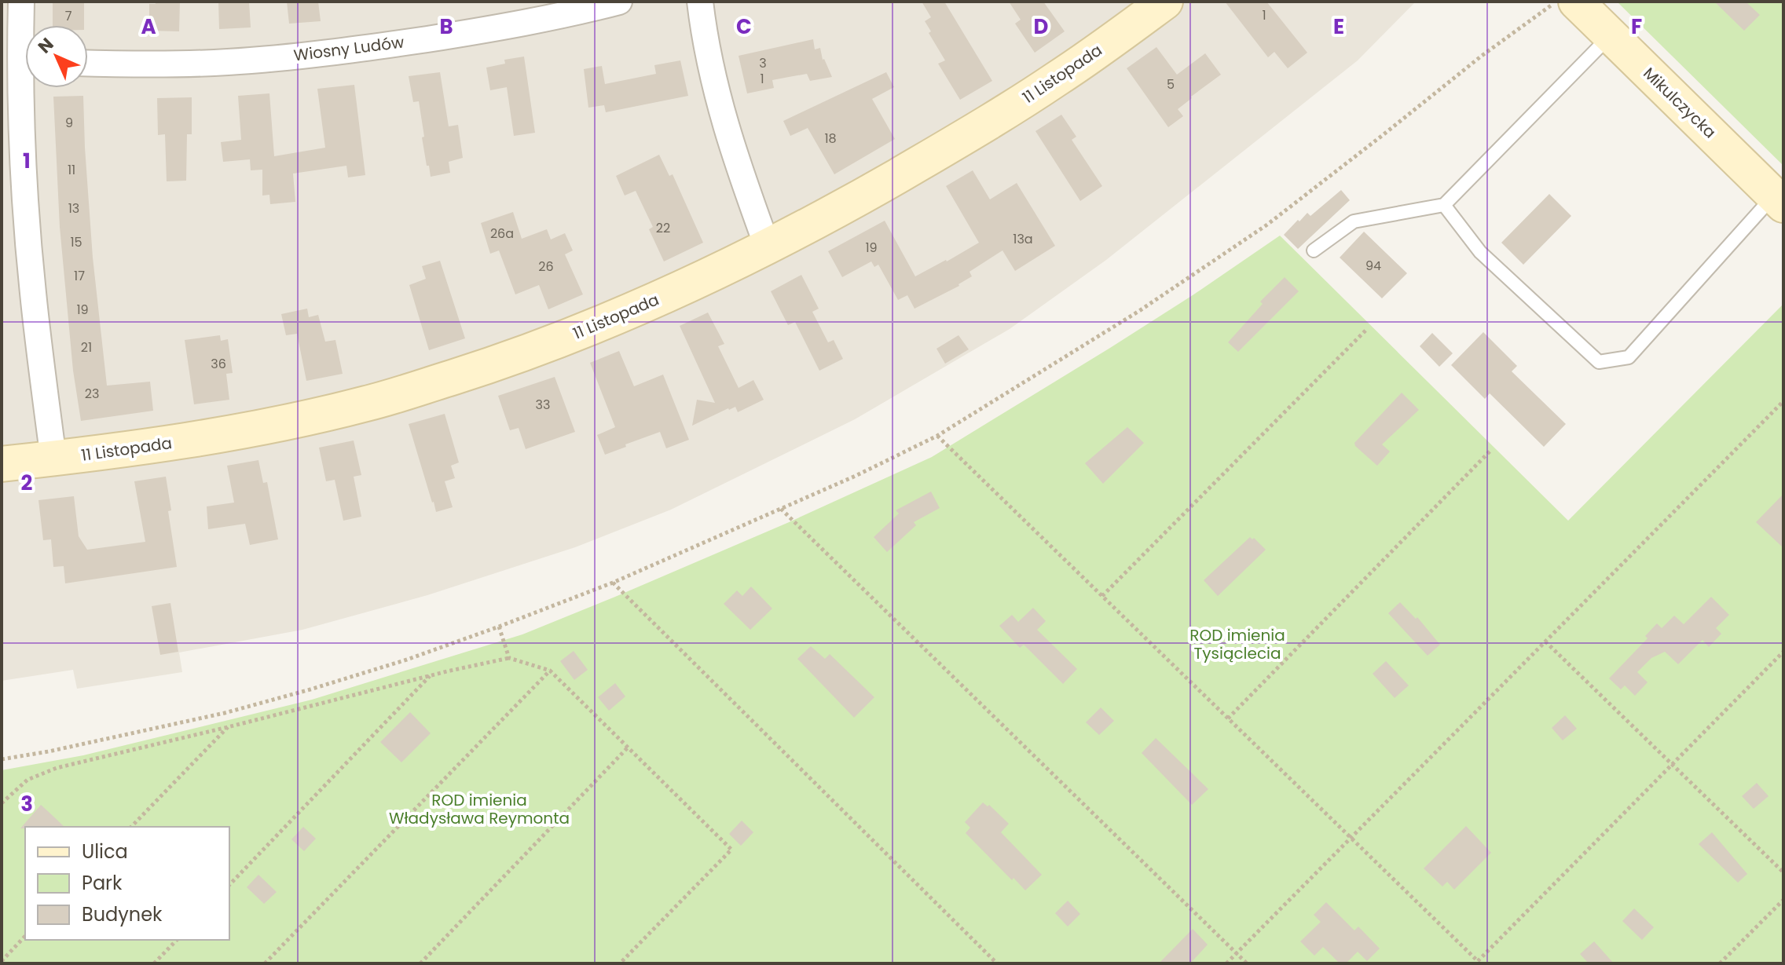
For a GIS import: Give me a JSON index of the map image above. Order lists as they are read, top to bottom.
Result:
{
  "streets": {
    "street": ["Wiosny Ludów", "11 Listopada", "Mikulczycka"]
  },
  "parks": ["ROD imienia Tysiąclecia", "ROD imienia Władysława Reymonta"],
  "house_numbers": [
    "1",
    "7",
    "3",
    "1",
    "5",
    "9",
    "18",
    "11",
    "13",
    "22",
    "26a",
    "13a",
    "15",
    "19",
    "94",
    "26",
    "17",
    "19",
    "21",
    "36",
    "23",
    "33"
  ],
  "legend": ["Ulica", "Park", "Budynek"],
  "north": "top left",
  "grid": {
    "columns": [
      "A",
      "B",
      "C",
      "D",
      "E",
      "F"
    ],
    "rows": ["1", "2", "3"]
  }
}
